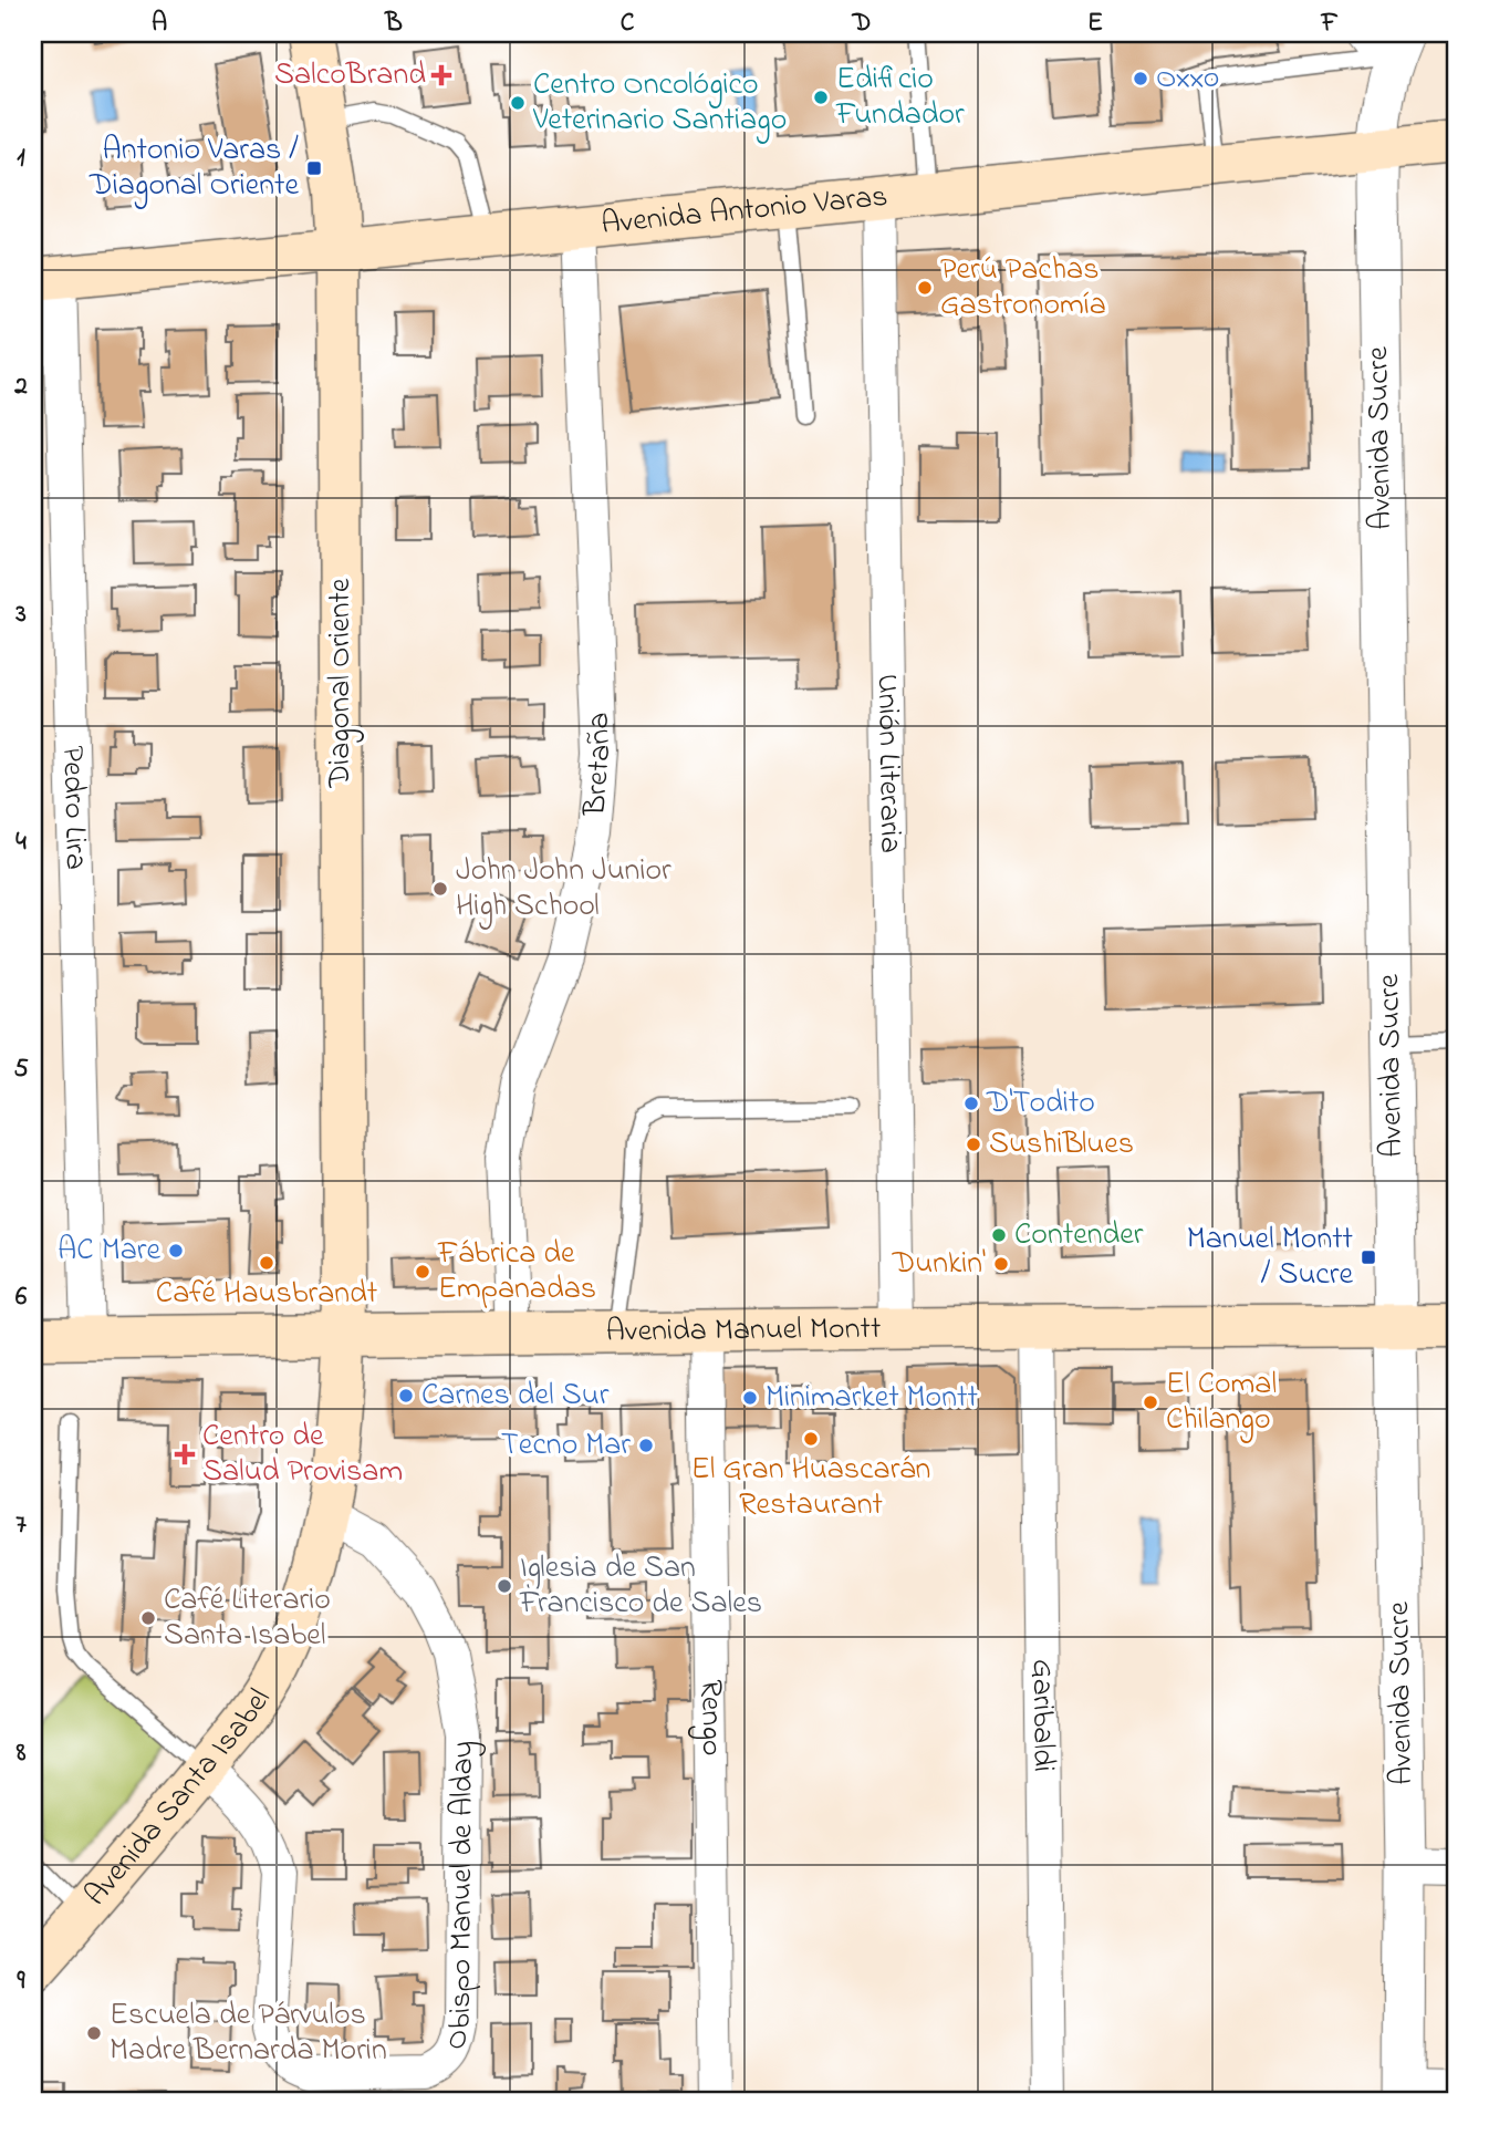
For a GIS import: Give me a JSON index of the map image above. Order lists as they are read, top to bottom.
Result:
{
  "streets": {
    "main road": [
      "Avenida Antonio Varas",
      "Diagonal Oriente",
      "Avenida Manuel Montt",
      "Avenida Santa Isabel"
    ],
    "street": [
      "Avenida Sucre",
      "Bretaña",
      "Unión Literaria",
      "Pedro Lira",
      "Garibaldi",
      "Rengo",
      "Obispo Manuel de Alday"
    ]
  },
  "crossings": [
    ["Avenida Antonio Varas", "Avenida Sucre"],
    ["Avenida Antonio Varas", "Diagonal Oriente"],
    ["Avenida Antonio Varas", "Bretaña"],
    ["Avenida Antonio Varas", "Unión Literaria"],
    ["Avenida Antonio Varas", "Pedro Lira"],
    ["Avenida Sucre", "Avenida Manuel Montt"],
    ["Diagonal Oriente", "Avenida Manuel Montt"],
    ["Diagonal Oriente", "Avenida Santa Isabel"],
    ["Bretaña", "Avenida Manuel Montt"],
    ["Unión Literaria", "Avenida Manuel Montt"],
    ["Pedro Lira", "Avenida Manuel Montt"],
    ["Avenida Manuel Montt", "Garibaldi"],
    ["Avenida Manuel Montt", "Rengo"],
    ["Avenida Manuel Montt", "Avenida Santa Isabel"],
    ["Avenida Santa Isabel", "Obispo Manuel de Alday"]
  ],
  "places": {
    "health": ["SalcoBrand", "Centro de Salud Provisam"],
    "other": [
      "Oxxo",
      "Edificio Fundador",
      "Centro Oncológico Veterinario Santiago",
      "Perú Pachas Gastronomía",
      "John John Junior High School",
      "D'Todito",
      "SushiBlues",
      "Contender",
      "AC Mare",
      "Café Hausbrandt",
      "Dunkin'",
      "Fábrica de Empanadas",
      "Carnes del Sur",
      "Minimarket Montt",
      "El Comal Chilango",
      "El Gran Huascarán Restaurant",
      "Tecno Mar",
      "Iglesia de San Francisco de Sales",
      "Café Literario Santa Isabel",
      "Escuela de Párvulos Madre Bernarda Morin"
    ],
    "transit": ["Antonio Varas / Diagonal Oriente", "Manuel Montt / Sucre"]
  },
  "grid": {
    "columns": [
      "A",
      "B",
      "C",
      "D",
      "E",
      "F"
    ],
    "rows": [
      "1",
      "2",
      "3",
      "4",
      "5",
      "6",
      "7",
      "8",
      "9"
    ]
  }
}
